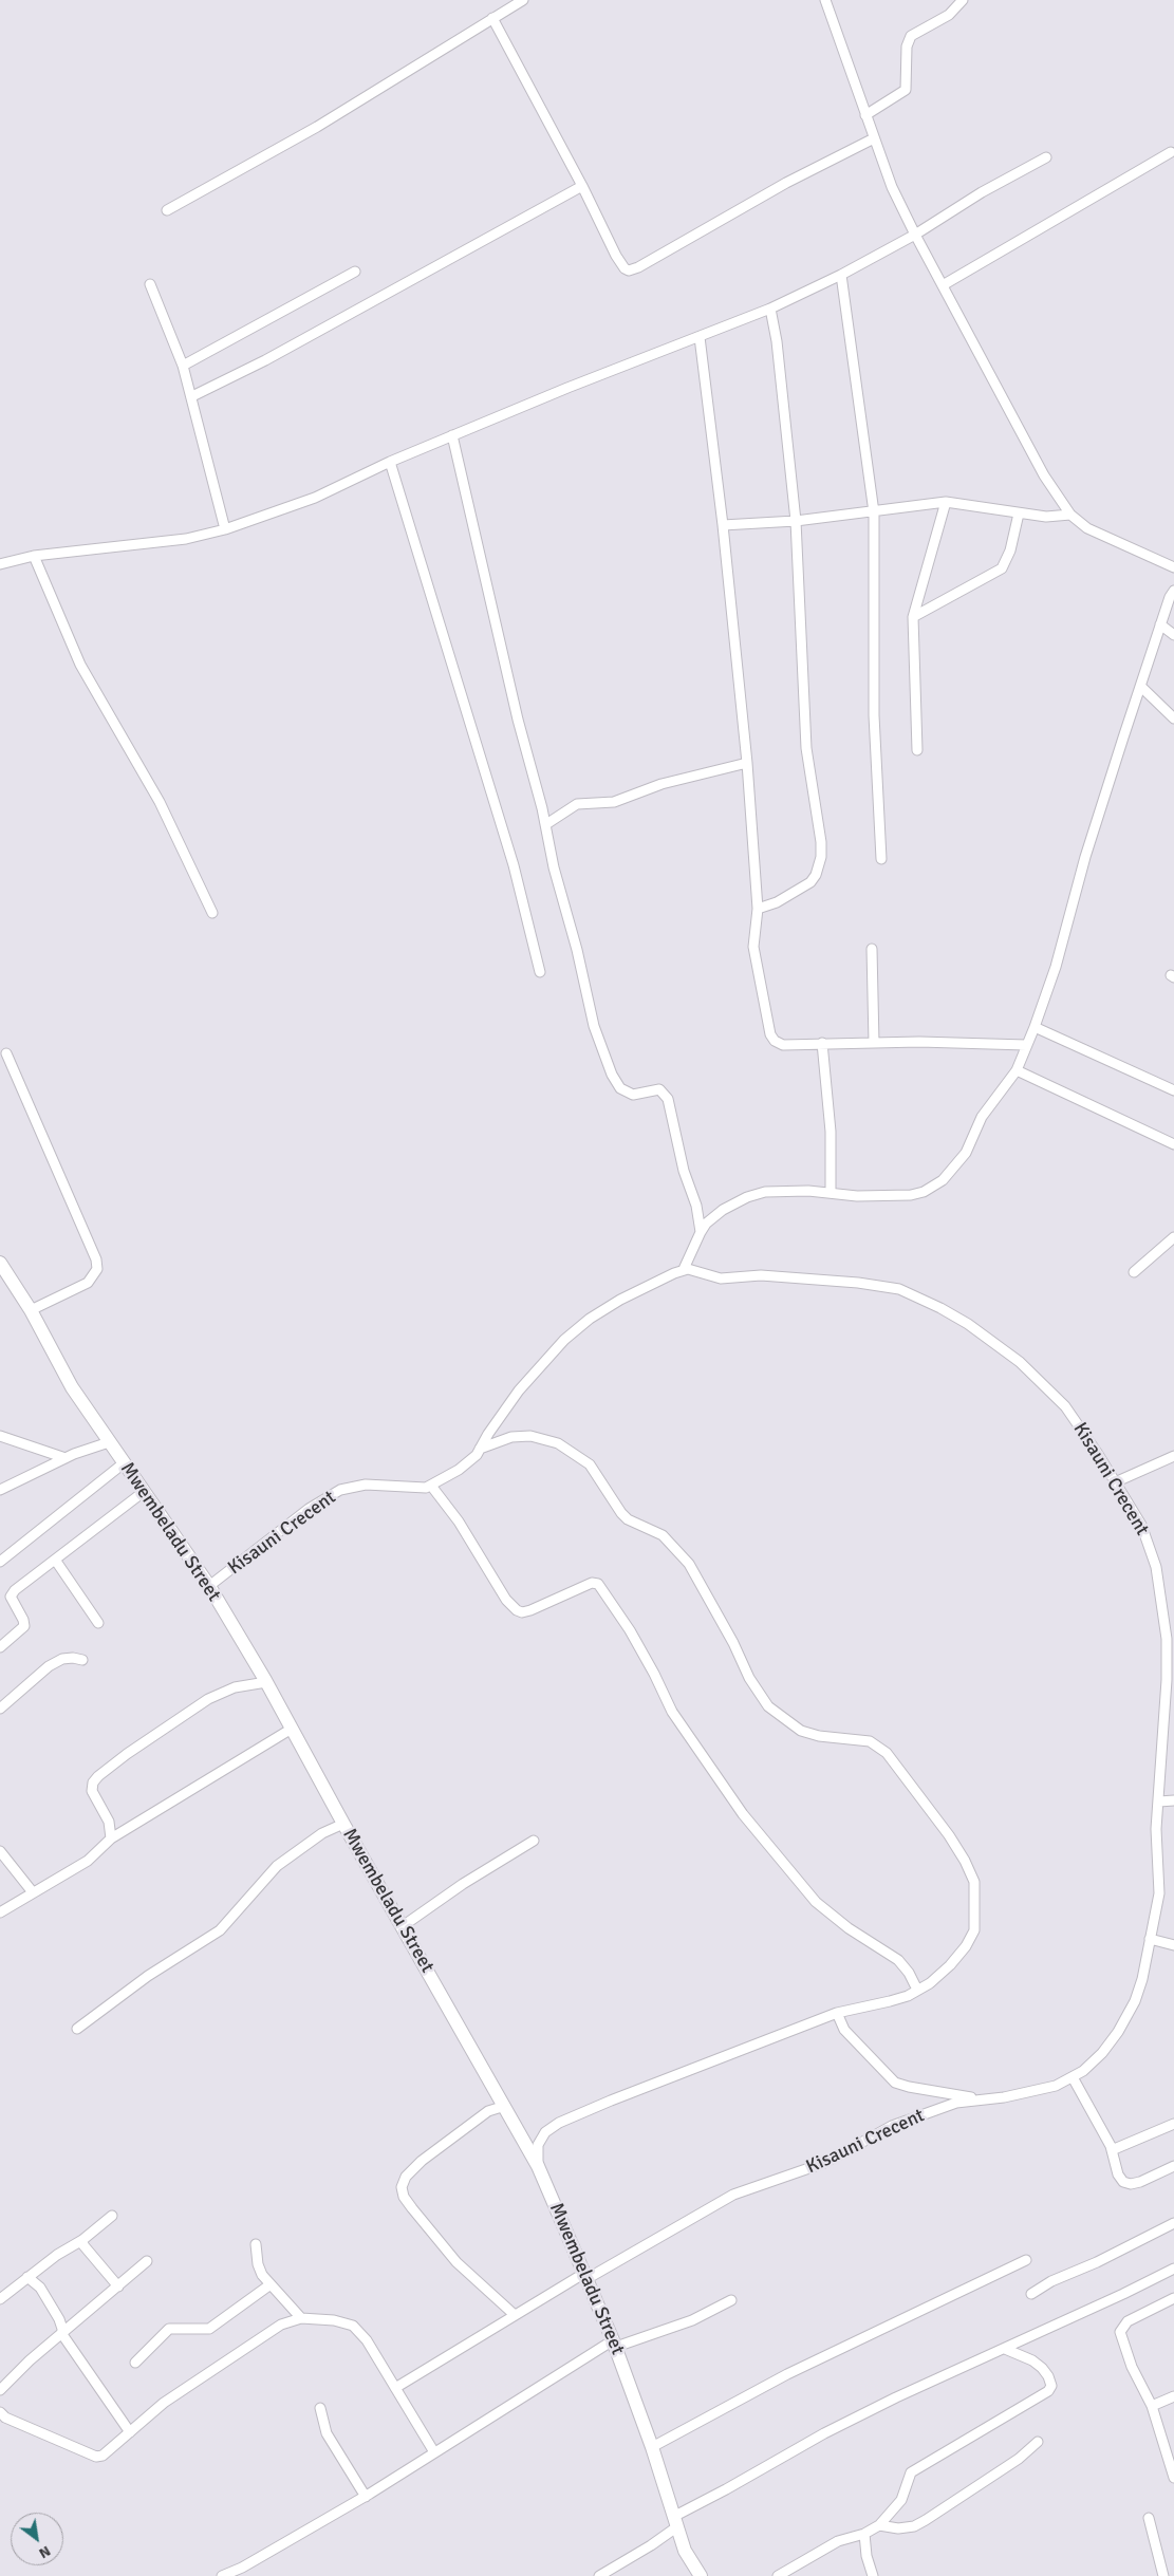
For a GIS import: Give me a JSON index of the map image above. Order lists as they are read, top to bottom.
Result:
{
  "streets": {
    "street": ["Kisauni Crecent", "Mwembeladu Street"]
  },
  "crossings": [
    ["Kisauni Crecent", "Mwembeladu Street"]
  ],
  "north": "bottom right"
}
